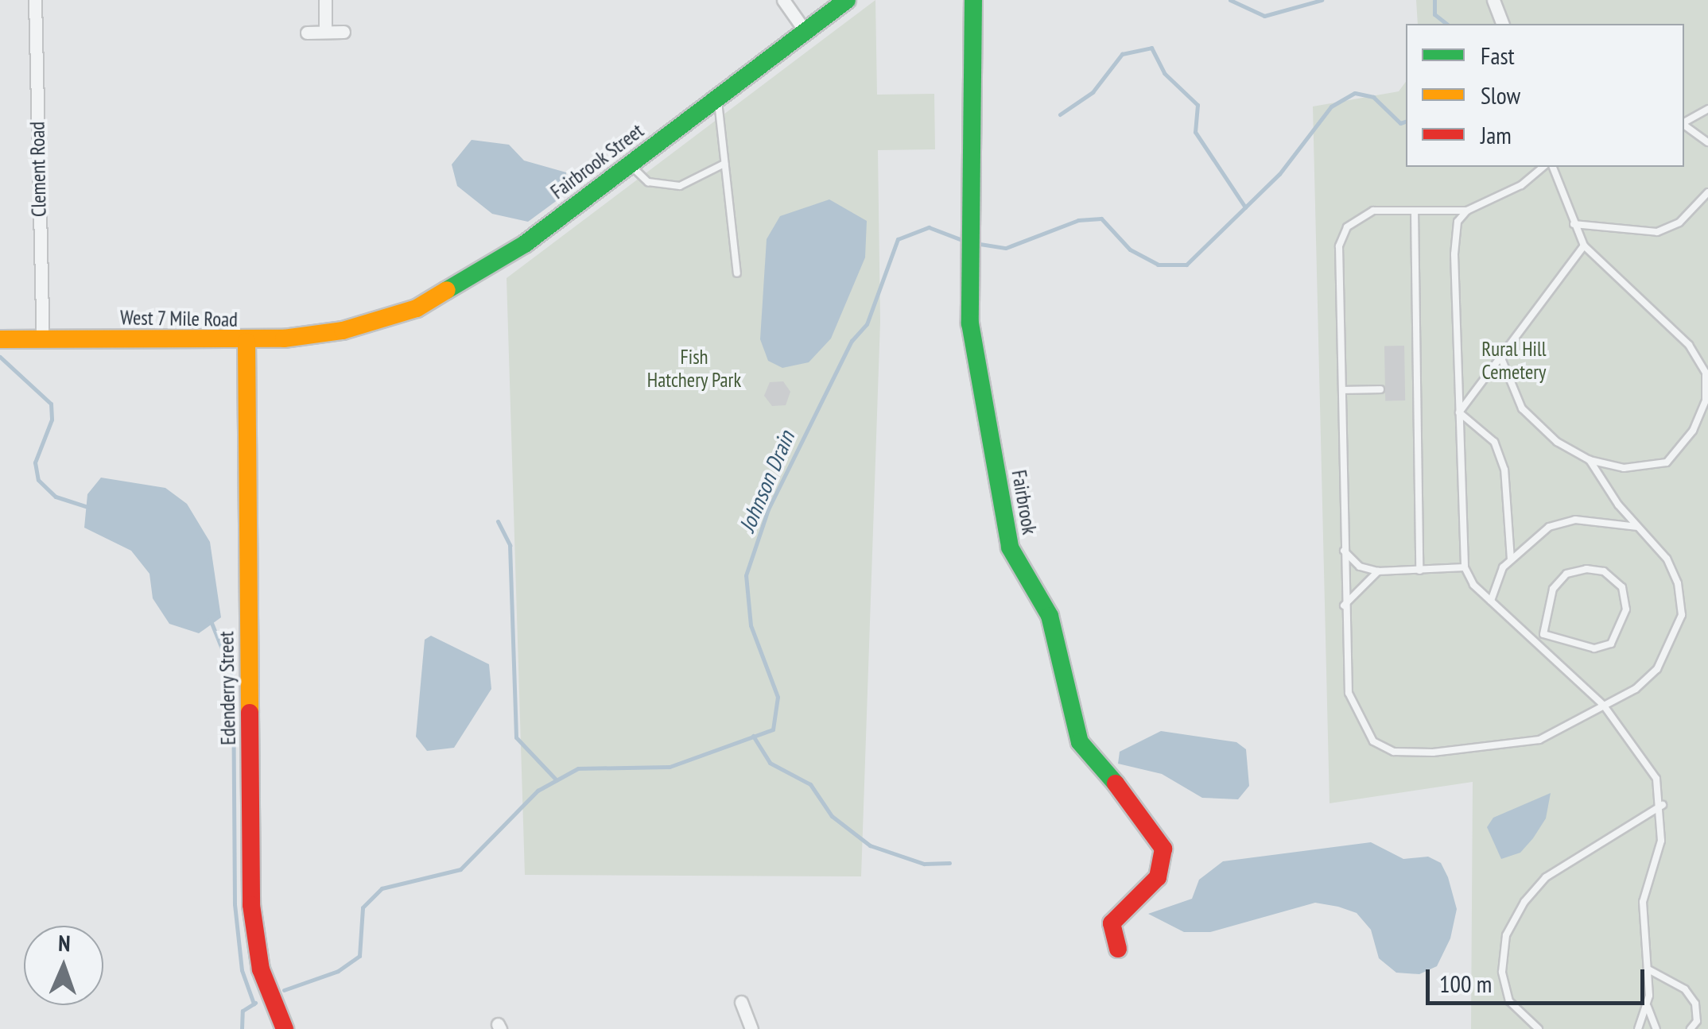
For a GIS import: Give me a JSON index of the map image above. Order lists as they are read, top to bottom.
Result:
{
  "streets": {
    "street": [
      "Fairbrook Street",
      "Clement Road",
      "West 7 Mile Road",
      "Fairbrook",
      "Edenderry Street"
    ]
  },
  "crossings": [
    ["Fairbrook Street", "West 7 Mile Road"],
    ["Clement Road", "West 7 Mile Road"],
    ["West 7 Mile Road", "Edenderry Street"]
  ],
  "water": ["Johnson Drain"],
  "parks": ["Rural Hill Cemetery", "Fish Hatchery Park"],
  "legend": ["Fast", "Slow", "Jam"],
  "scale_bar": "100 m",
  "north": "top"
}
